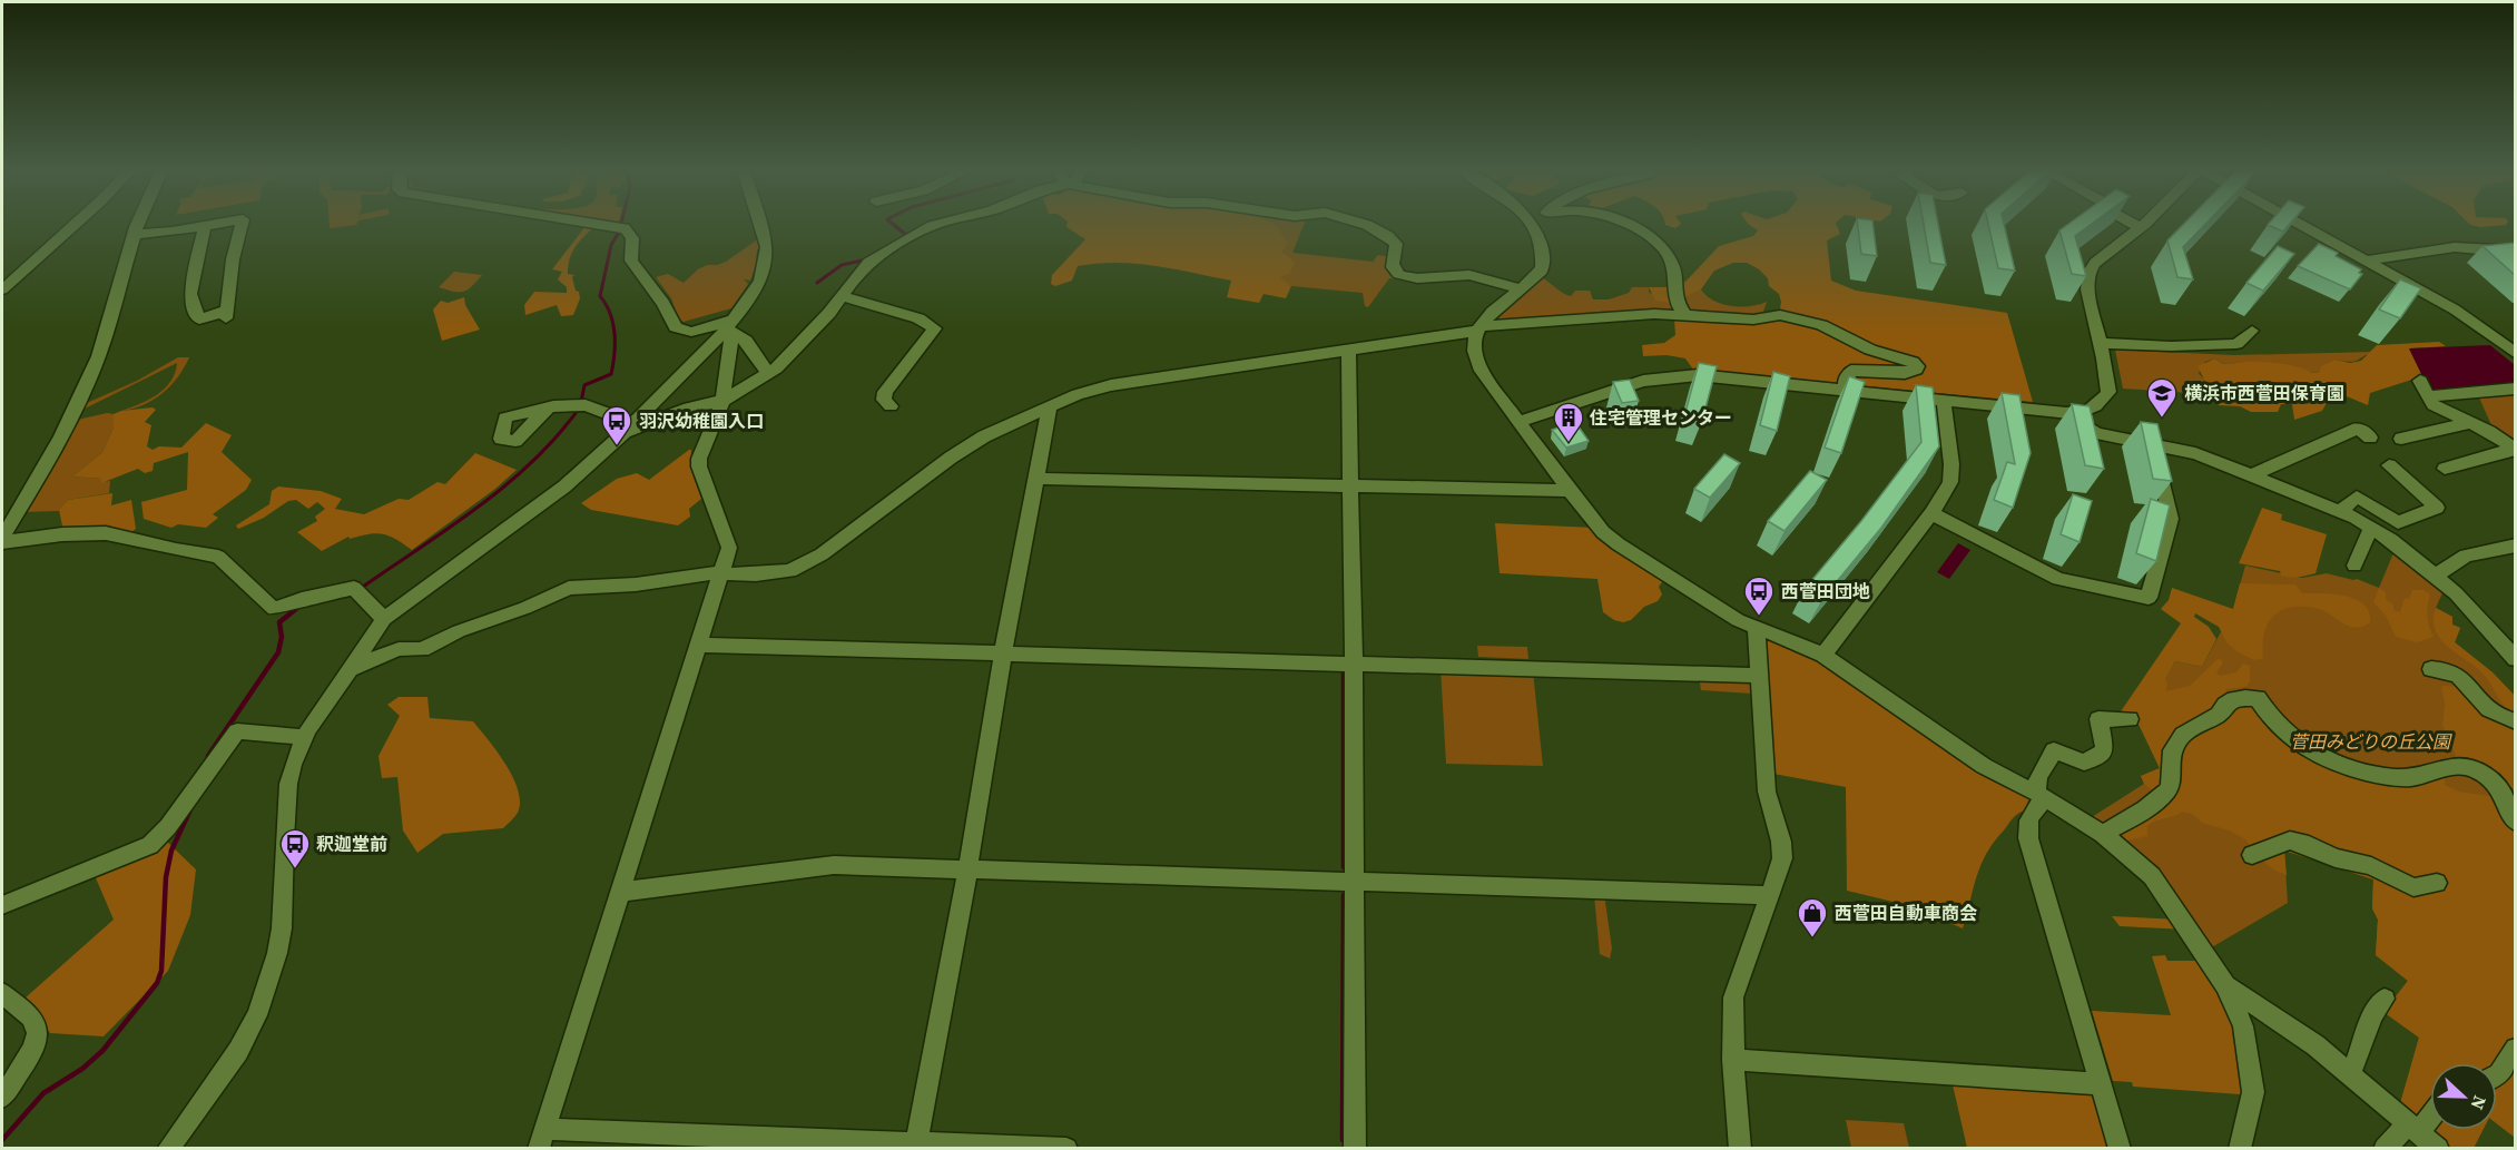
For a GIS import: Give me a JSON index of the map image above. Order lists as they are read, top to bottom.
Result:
{
  "parks": ["菅田みどりの丘公園"],
  "places": {
    "school or university": ["横浜市西菅田保育園"],
    "building": ["住宅管理センター"],
    "bus stop": ["羽沢幼稚園入口", "西菅田団地", "釈迦堂前"],
    "shop": ["西菅田自動車商会"]
  },
  "north": "right"
}
